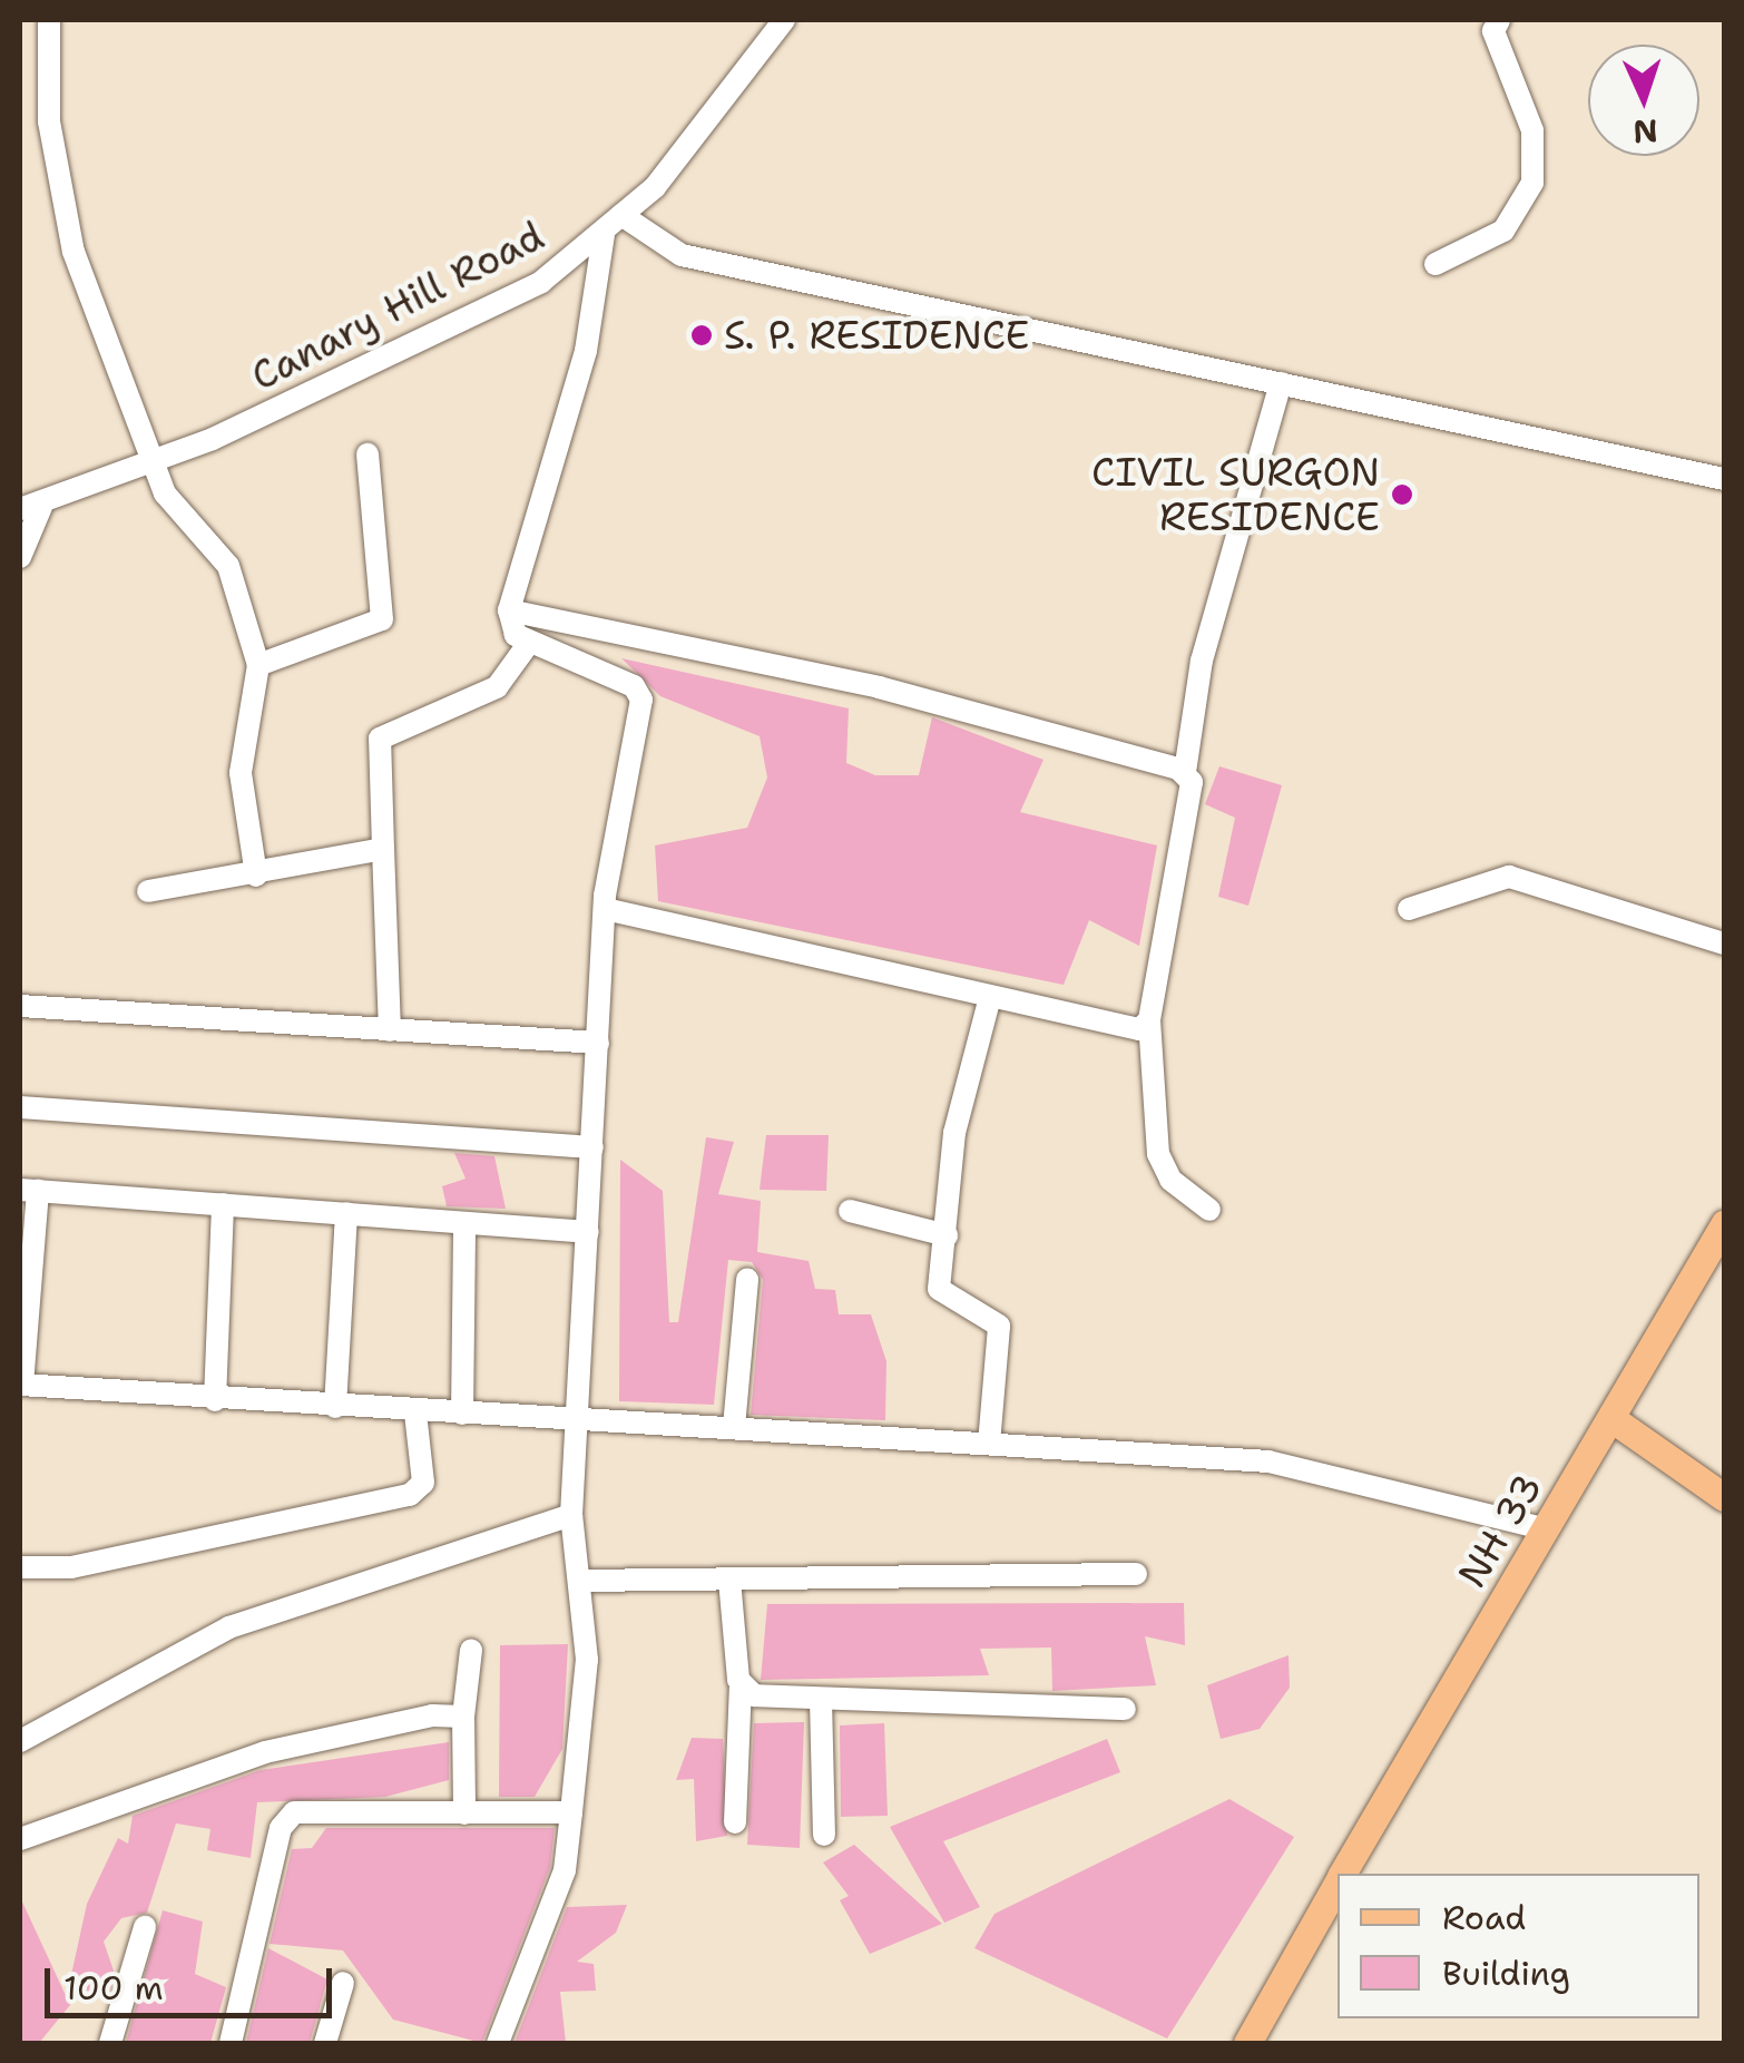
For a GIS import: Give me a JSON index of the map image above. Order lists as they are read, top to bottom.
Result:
{
  "streets": {
    "main road": ["NH 33"],
    "street": ["Canary Hill Road"]
  },
  "places": ["S. P. RESIDENCE", "CIVIL SURGON RESIDENCE"],
  "legend": ["Road", "Building"],
  "scale_bar": "100 m",
  "north": "bottom"
}
